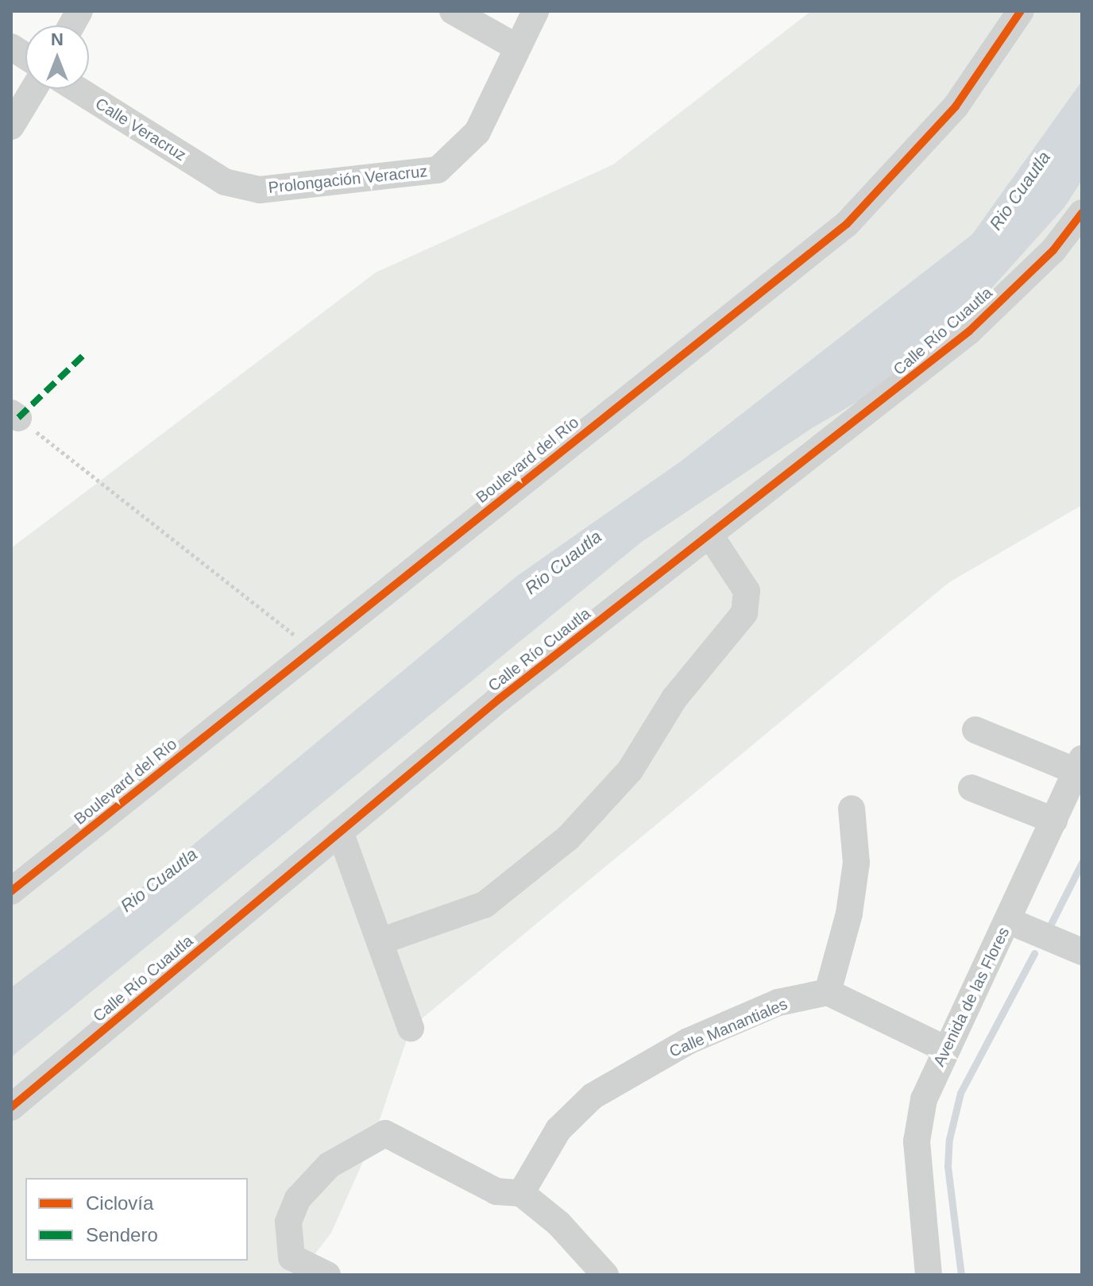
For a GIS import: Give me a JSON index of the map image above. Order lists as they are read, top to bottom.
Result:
{
  "streets": {
    "street": [
      "Calle Veracruz",
      "Prolongación Veracruz",
      "Calle Río Cuautla",
      "Boulevard del Río",
      "Avenida de las Flores",
      "Calle Manantiales"
    ]
  },
  "crossings": [
    ["Calle Veracruz", "Prolongación Veracruz"]
  ],
  "water": ["Rio Cuautla"],
  "legend": ["Ciclovía", "Sendero"],
  "north": "top"
}
